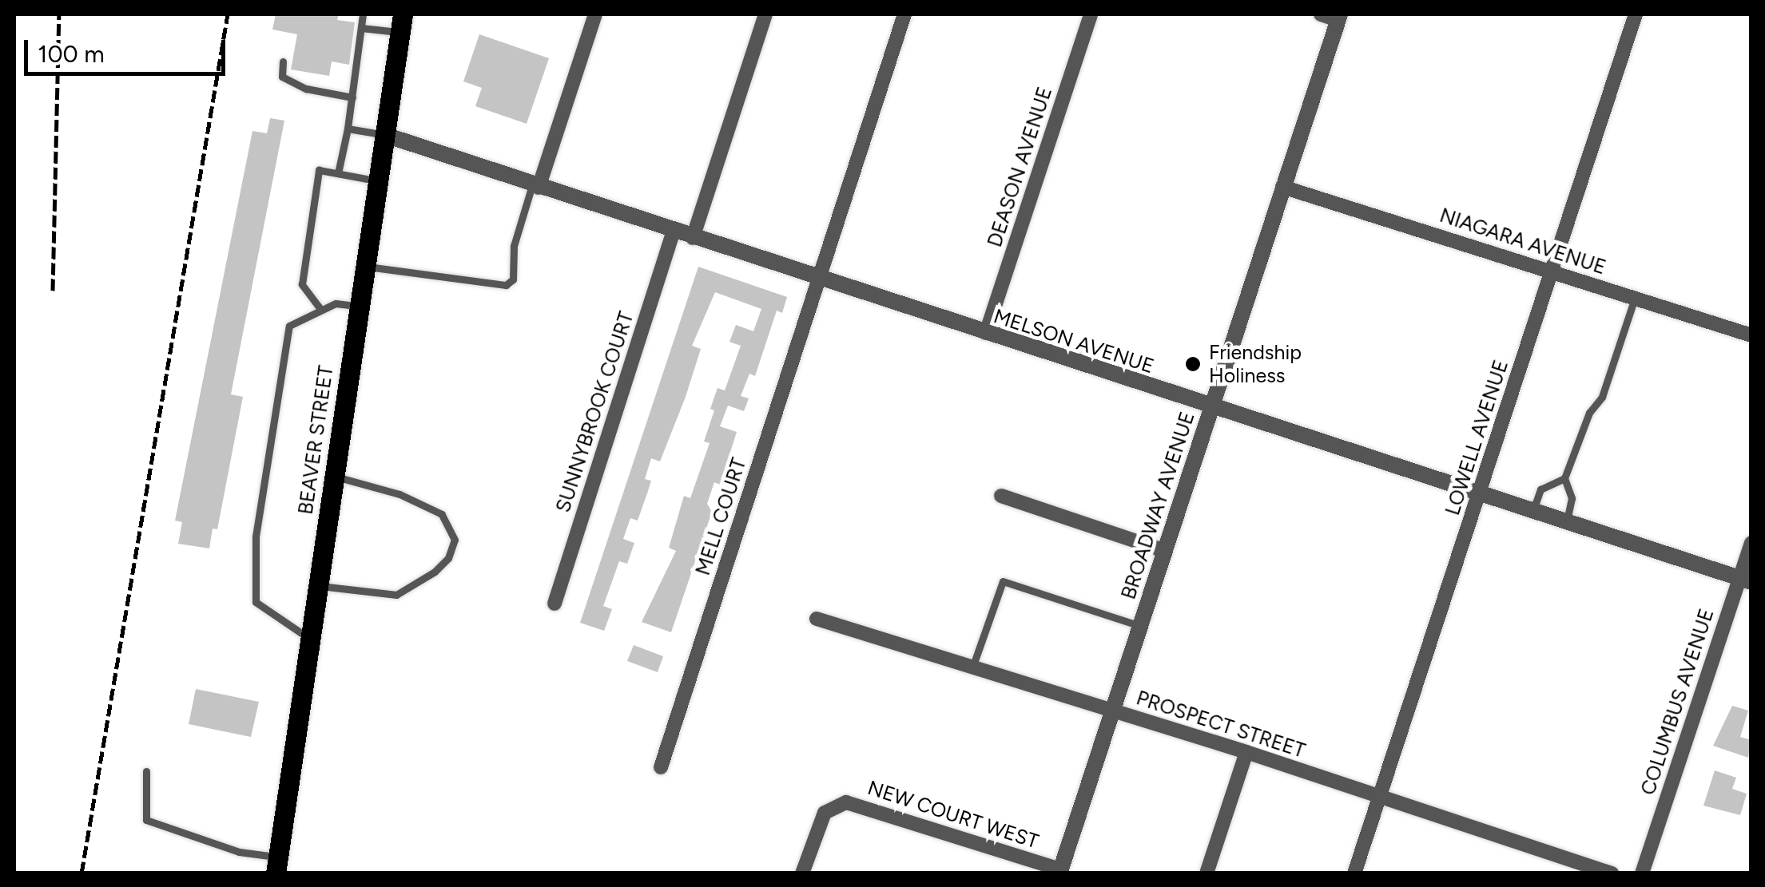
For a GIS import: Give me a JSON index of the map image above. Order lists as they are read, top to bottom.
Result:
{
  "streets": {
    "main road": ["BEAVER STREET"],
    "street": [
      "DEASON AVENUE",
      "NIAGARA AVENUE",
      "MELSON AVENUE",
      "SUNNYBROOK COURT",
      "LOWELL AVENUE",
      "BROADWAY AVENUE",
      "MELL COURT",
      "COLUMBUS AVENUE",
      "PROSPECT STREET",
      "NEW COURT WEST"
    ]
  },
  "crossings": [
    ["DEASON AVENUE", "MELSON AVENUE"],
    ["NIAGARA AVENUE", "LOWELL AVENUE"],
    ["NIAGARA AVENUE", "BROADWAY AVENUE"],
    ["MELSON AVENUE", "SUNNYBROOK COURT"],
    ["MELSON AVENUE", "LOWELL AVENUE"],
    ["MELSON AVENUE", "BEAVER STREET"],
    ["MELSON AVENUE", "BROADWAY AVENUE"],
    ["MELSON AVENUE", "MELL COURT"],
    ["MELSON AVENUE", "COLUMBUS AVENUE"],
    ["LOWELL AVENUE", "PROSPECT STREET"],
    ["BROADWAY AVENUE", "PROSPECT STREET"],
    ["BROADWAY AVENUE", "NEW COURT WEST"]
  ],
  "places": ["Friendship Holiness"],
  "scale_bar": "100 m"
}
